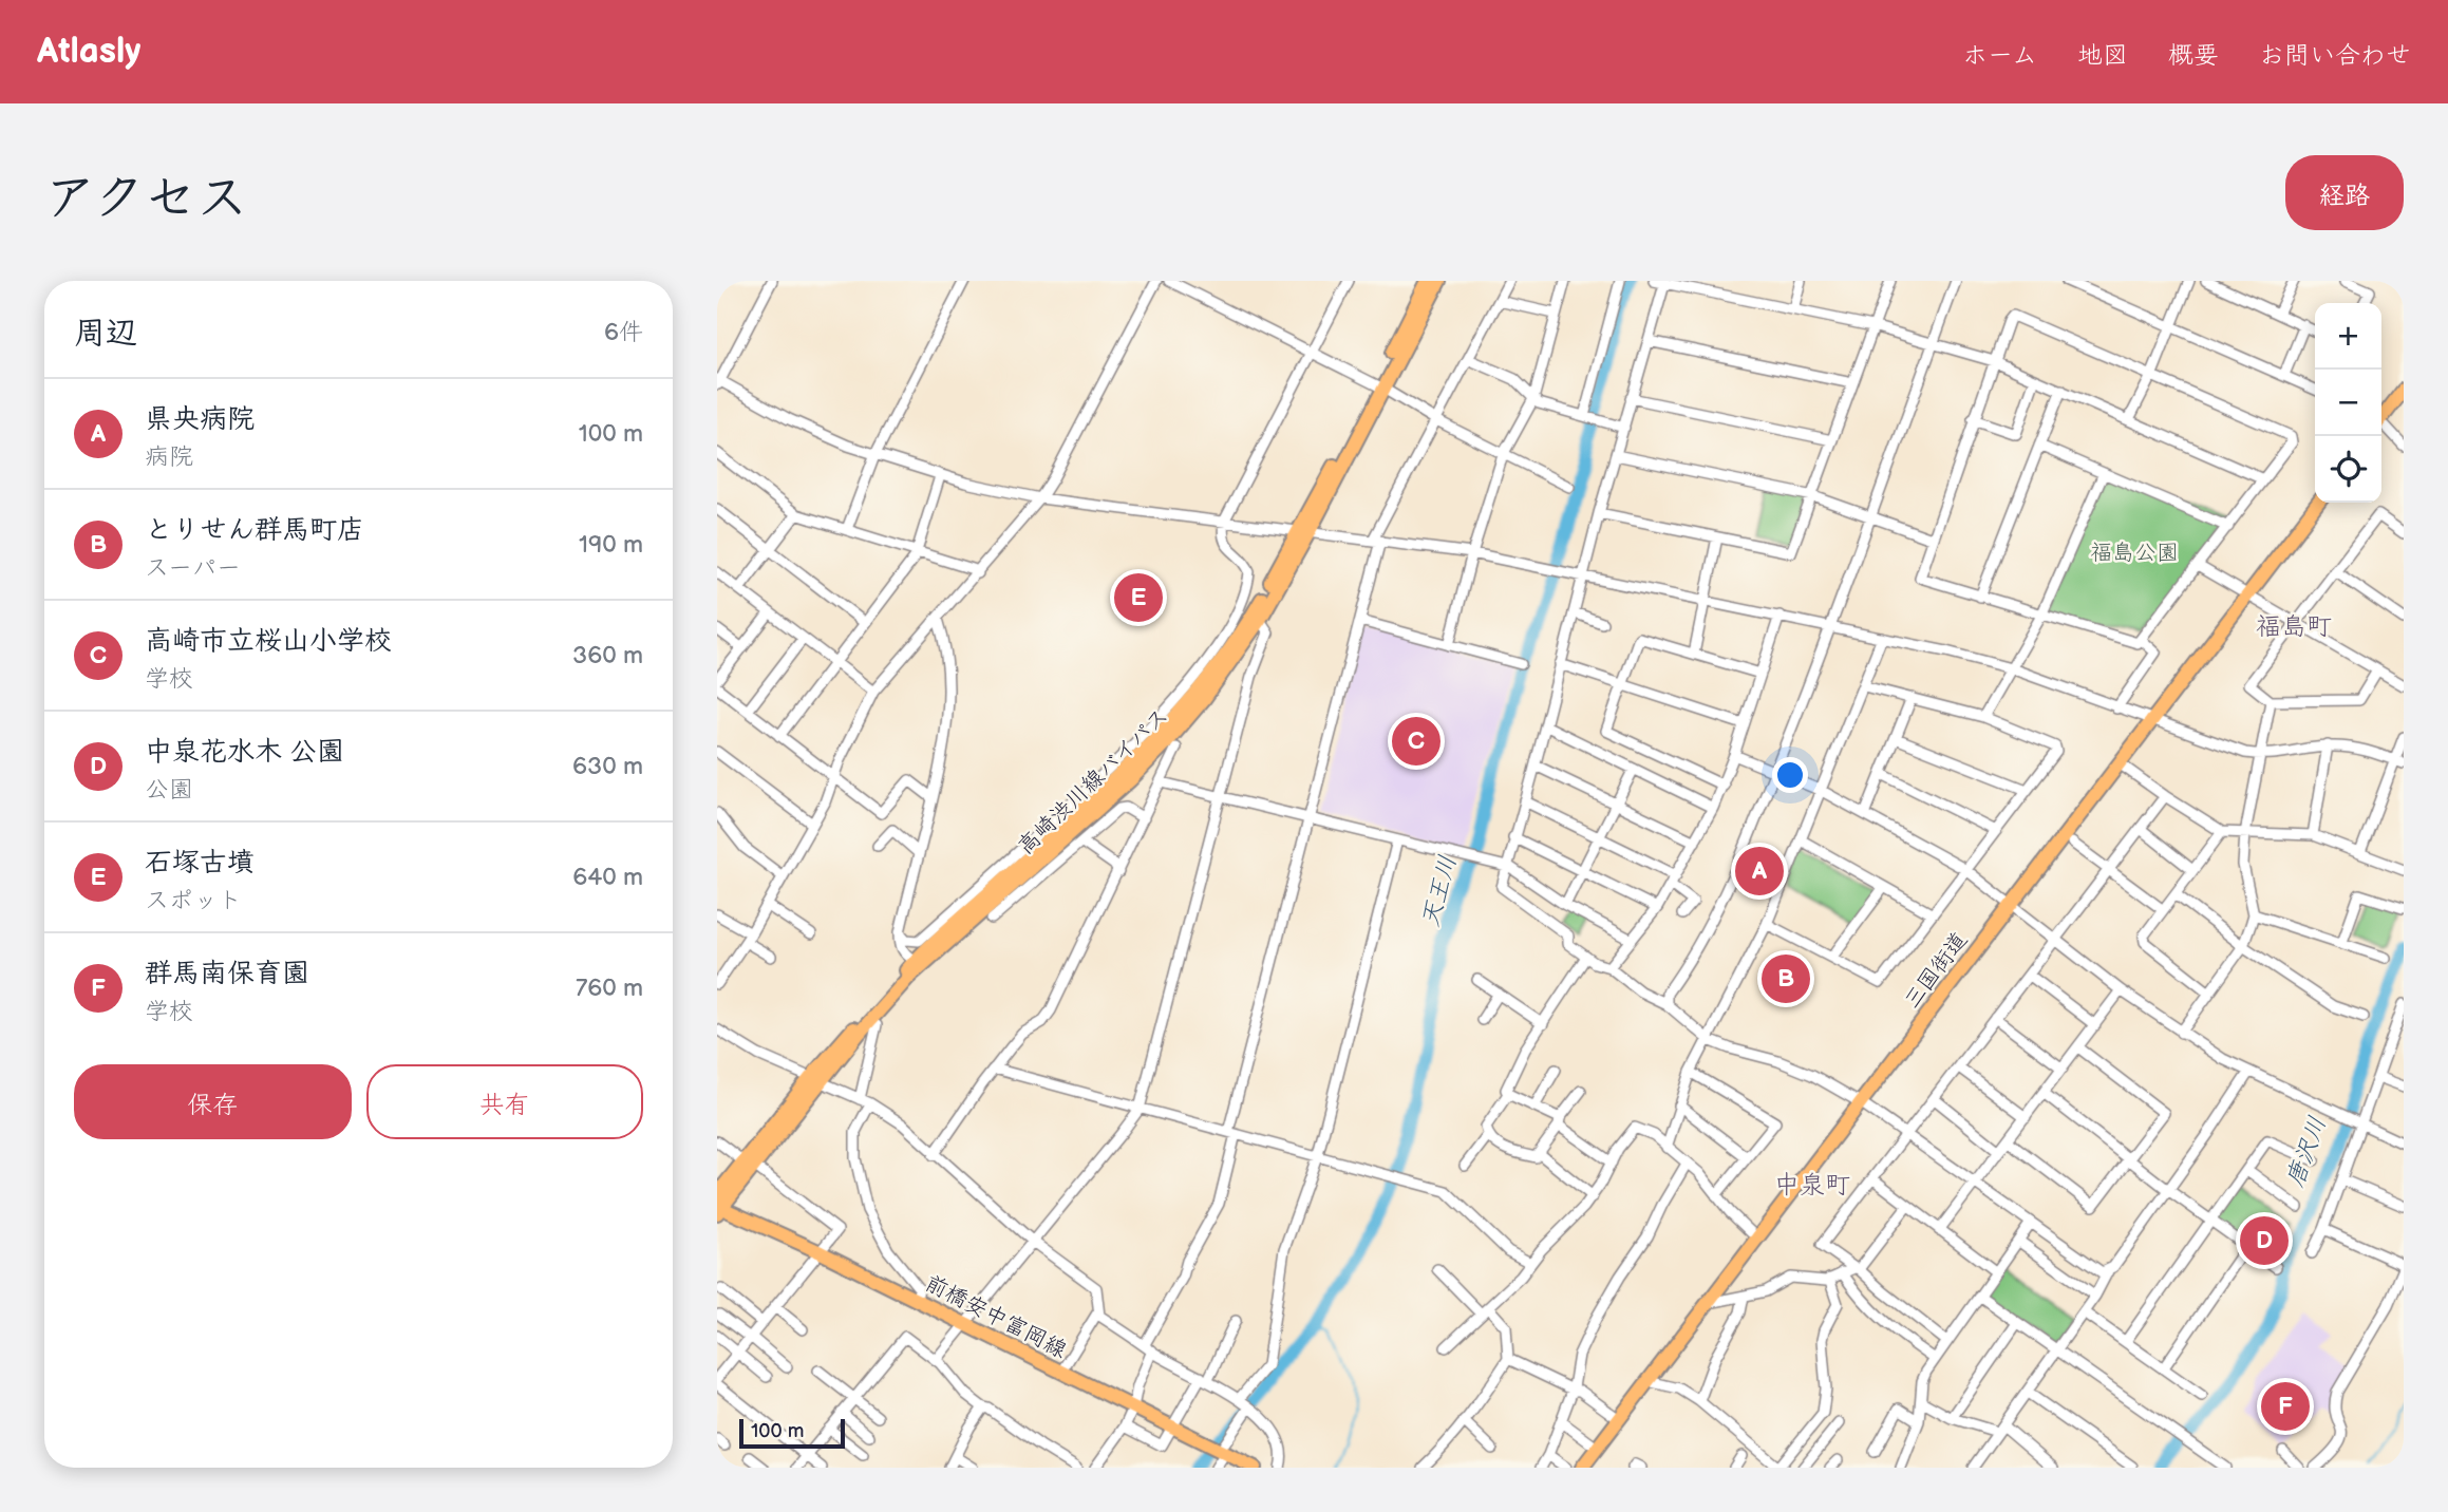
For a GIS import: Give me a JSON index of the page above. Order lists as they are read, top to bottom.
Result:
{
  "streets": {
    "main road": ["高崎渋川線バイパス", "三国街道", "前橋安中富岡線"]
  },
  "crossings": [
    ["高崎渋川線バイパス", "前橋安中富岡線"]
  ],
  "districts": ["福島町", "中泉町"],
  "water": ["天王川", "唐沢川"],
  "parks": ["福島公園"],
  "scale_bar": "100 m",
  "page": {
    "header": "Atlasly",
    "nav": [
      "ホーム",
      "地図",
      "概要",
      "お問い合わせ"
    ],
    "title": "アクセス",
    "buttons": [
      "経路",
      ["保存", "共有"]
    ],
    "heading": ["周辺", "6件"],
    "map_buttons": ["+", "−"],
    "list": [
      {
        "mark": "A",
        "name": "県央病院",
        "note": "病院",
        "value": "100 m"
      },
      {
        "mark": "B",
        "name": "とりせん群馬町店",
        "note": "スーパー",
        "value": "190 m"
      },
      {
        "mark": "C",
        "name": "高崎市立桜山小学校",
        "note": "学校",
        "value": "360 m"
      },
      {
        "mark": "D",
        "name": "中泉花水木 公園",
        "note": "公園",
        "value": "630 m"
      },
      {
        "mark": "E",
        "name": "石塚古墳",
        "note": "スポット",
        "value": "640 m"
      },
      {
        "mark": "F",
        "name": "群馬南保育園",
        "note": "学校",
        "value": "760 m"
      }
    ],
    "pins": [
      "E",
      "C",
      "A",
      "B",
      "D",
      "F"
    ],
    "scale": "100 m"
  }
}
